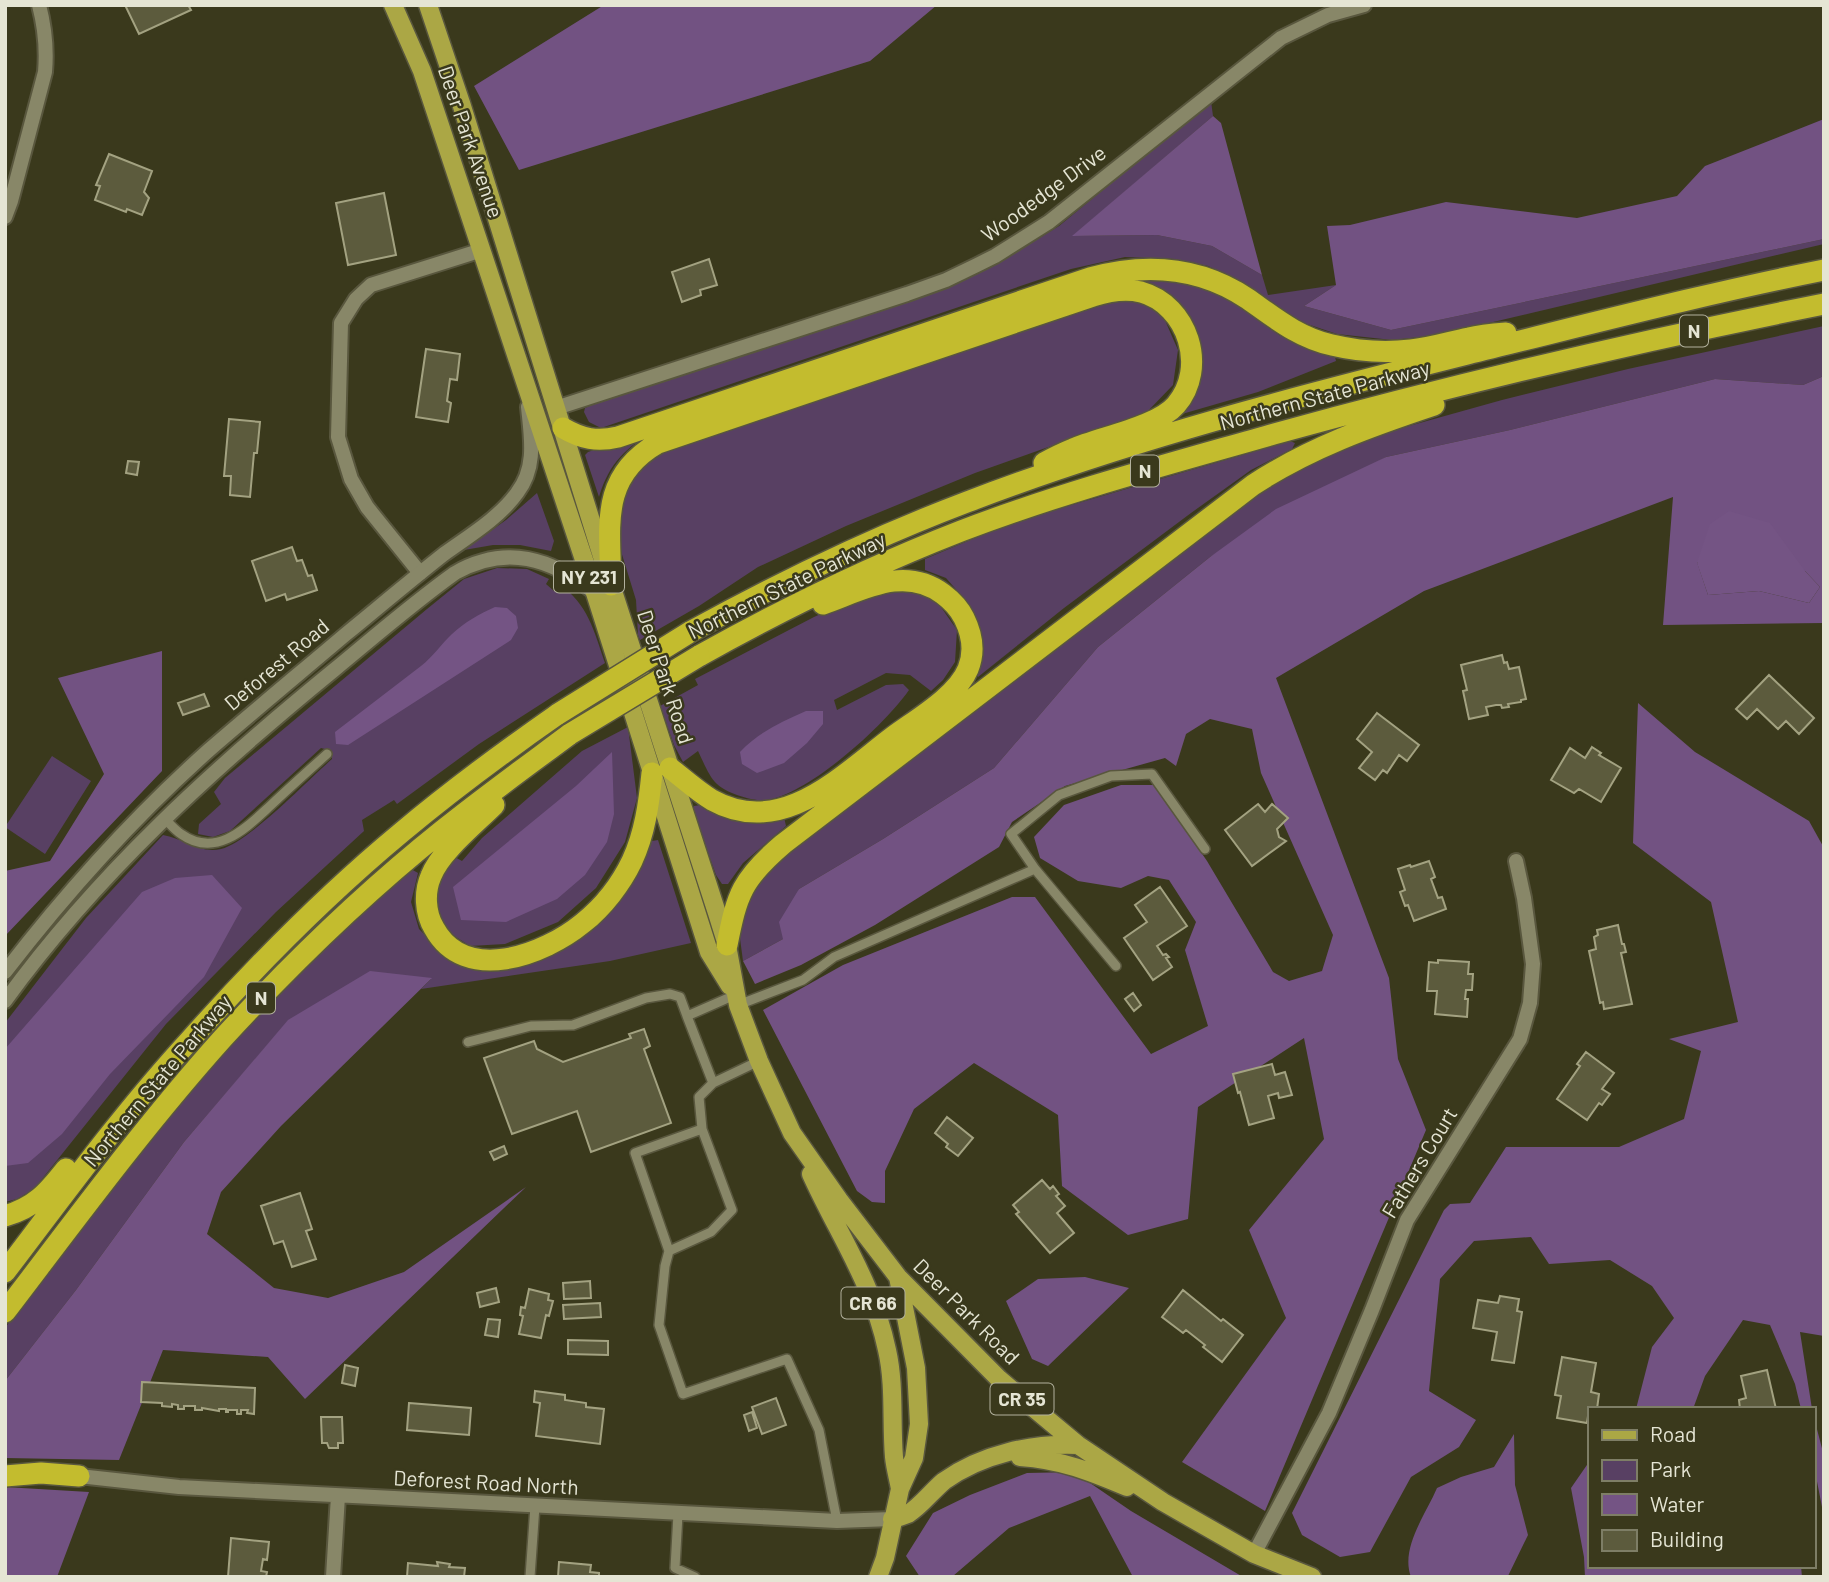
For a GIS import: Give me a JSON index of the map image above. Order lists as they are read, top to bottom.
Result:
{
  "streets": {
    "highway": ["N", "Northern State Parkway"],
    "main road": [
      "Deer Park Avenue",
      "NY 231",
      "Deer Park Road",
      "CR 66",
      "CR 35"
    ],
    "street": [
      "Woodedge Drive",
      "Deforest Road",
      "Fathers Court",
      "Deforest Road North"
    ]
  },
  "crossings": [
    ["Deer Park Avenue", "Deer Park Road"],
    ["Woodedge Drive", "Deer Park Road"],
    ["Deforest Road", "Deer Park Road"],
    ["Deer Park Road", "Fathers Court"],
    ["Deer Park Road", "CR 66"],
    ["CR 66", "Deforest Road North"]
  ],
  "legend": [
    "Road",
    "Park",
    "Water",
    "Building"
  ]
}
